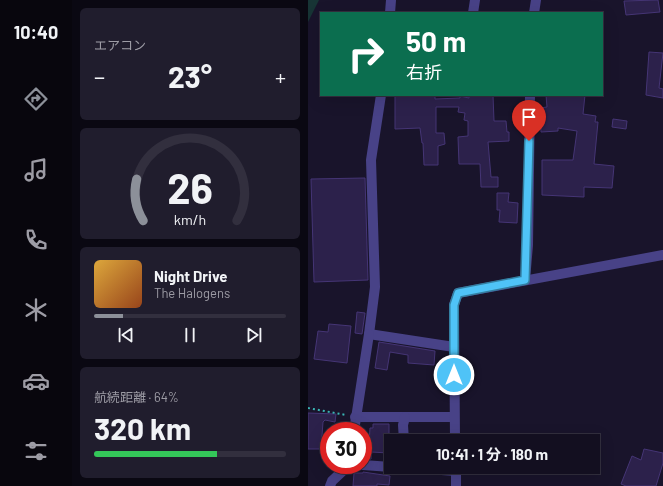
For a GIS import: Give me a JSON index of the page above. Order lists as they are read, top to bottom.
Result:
{
  "page": {
    "tabs": "10:40",
    "tile": [
      "エアコン",
      ["航続距離 · 64%", "320 km"]
    ],
    "turn": ["50 m", "右折"],
    "heat": ["−", "23°", "+"],
    "song": ["Night Drive", "The Halogens"],
    "limit": "30",
    "trip": "10:41 · 1 分 · 180 m",
    "gauge": ["26", "km/h"]
  }
}
